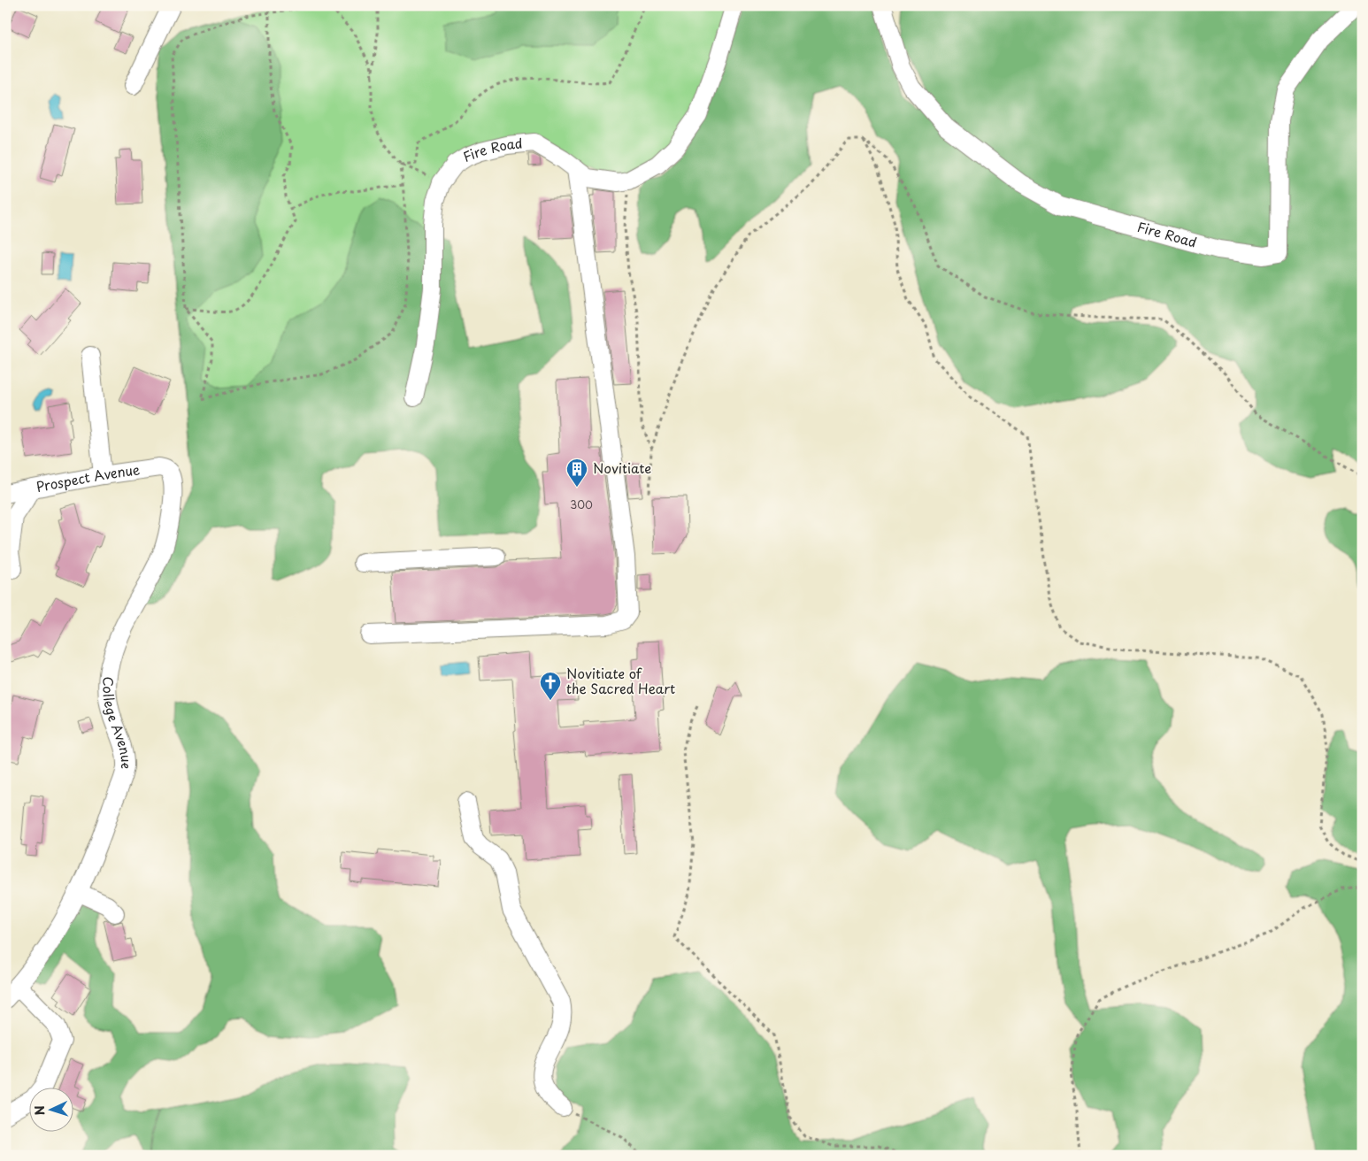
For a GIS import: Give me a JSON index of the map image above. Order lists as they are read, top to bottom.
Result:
{
  "streets": {
    "street": ["Fire Road", "Prospect Avenue", "College Avenue"]
  },
  "crossings": [
    ["Prospect Avenue", "College Avenue"]
  ],
  "places": {
    "building": ["Novitiate"],
    "church": ["Novitiate of the Sacred Heart"]
  },
  "house_numbers": ["300"],
  "north": "left"
}
